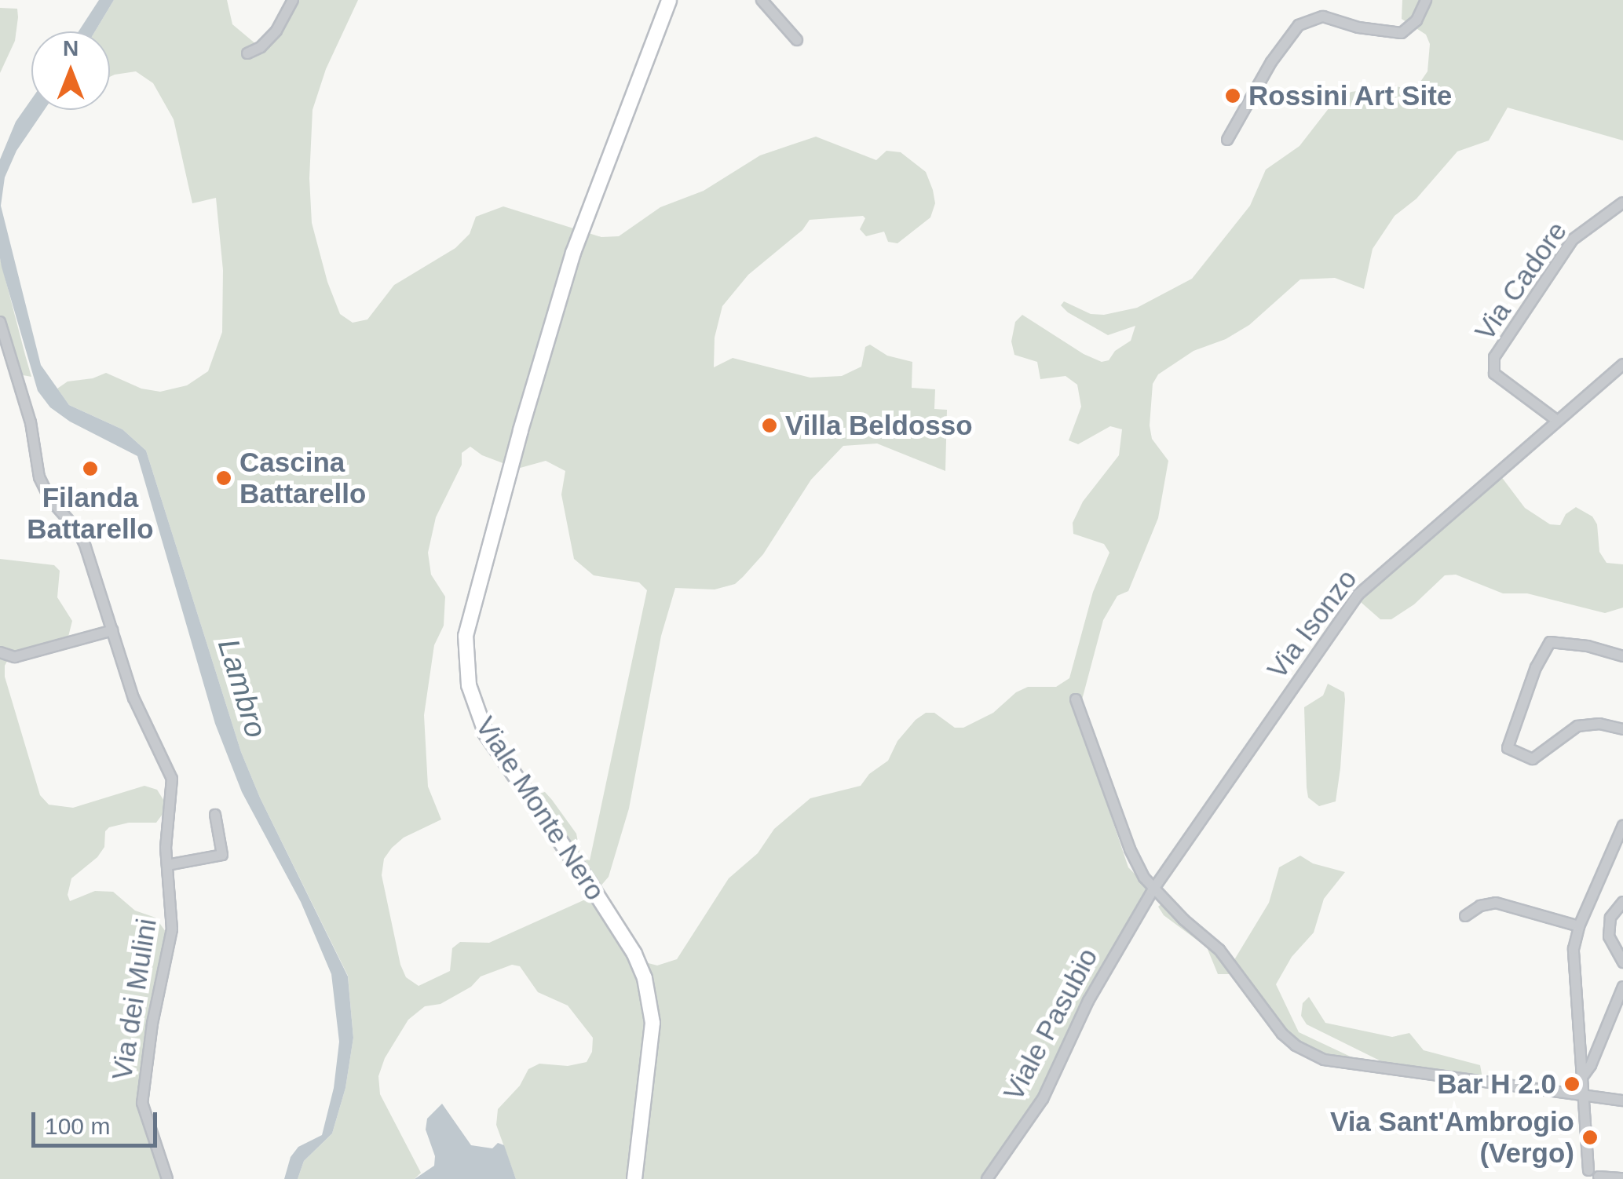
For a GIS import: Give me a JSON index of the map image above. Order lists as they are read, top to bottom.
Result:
{
  "streets": {
    "street": [
      "Via Cadore",
      "Via Isonzo",
      "Viale Monte Nero",
      "Via dei Mulini",
      "Viale Pasubio"
    ]
  },
  "crossings": [
    ["Via Cadore", "Via Isonzo"],
    ["Via Isonzo", "Viale Pasubio"]
  ],
  "water": ["Lambro"],
  "places": [
    "Rossini Art Site",
    "Villa Beldosso",
    "Filanda Battarello",
    "Cascina Battarello",
    "Bar H 2.0",
    "Via Sant'Ambrogio (Vergo)"
  ],
  "scale_bar": "100 m",
  "north": "top"
}
